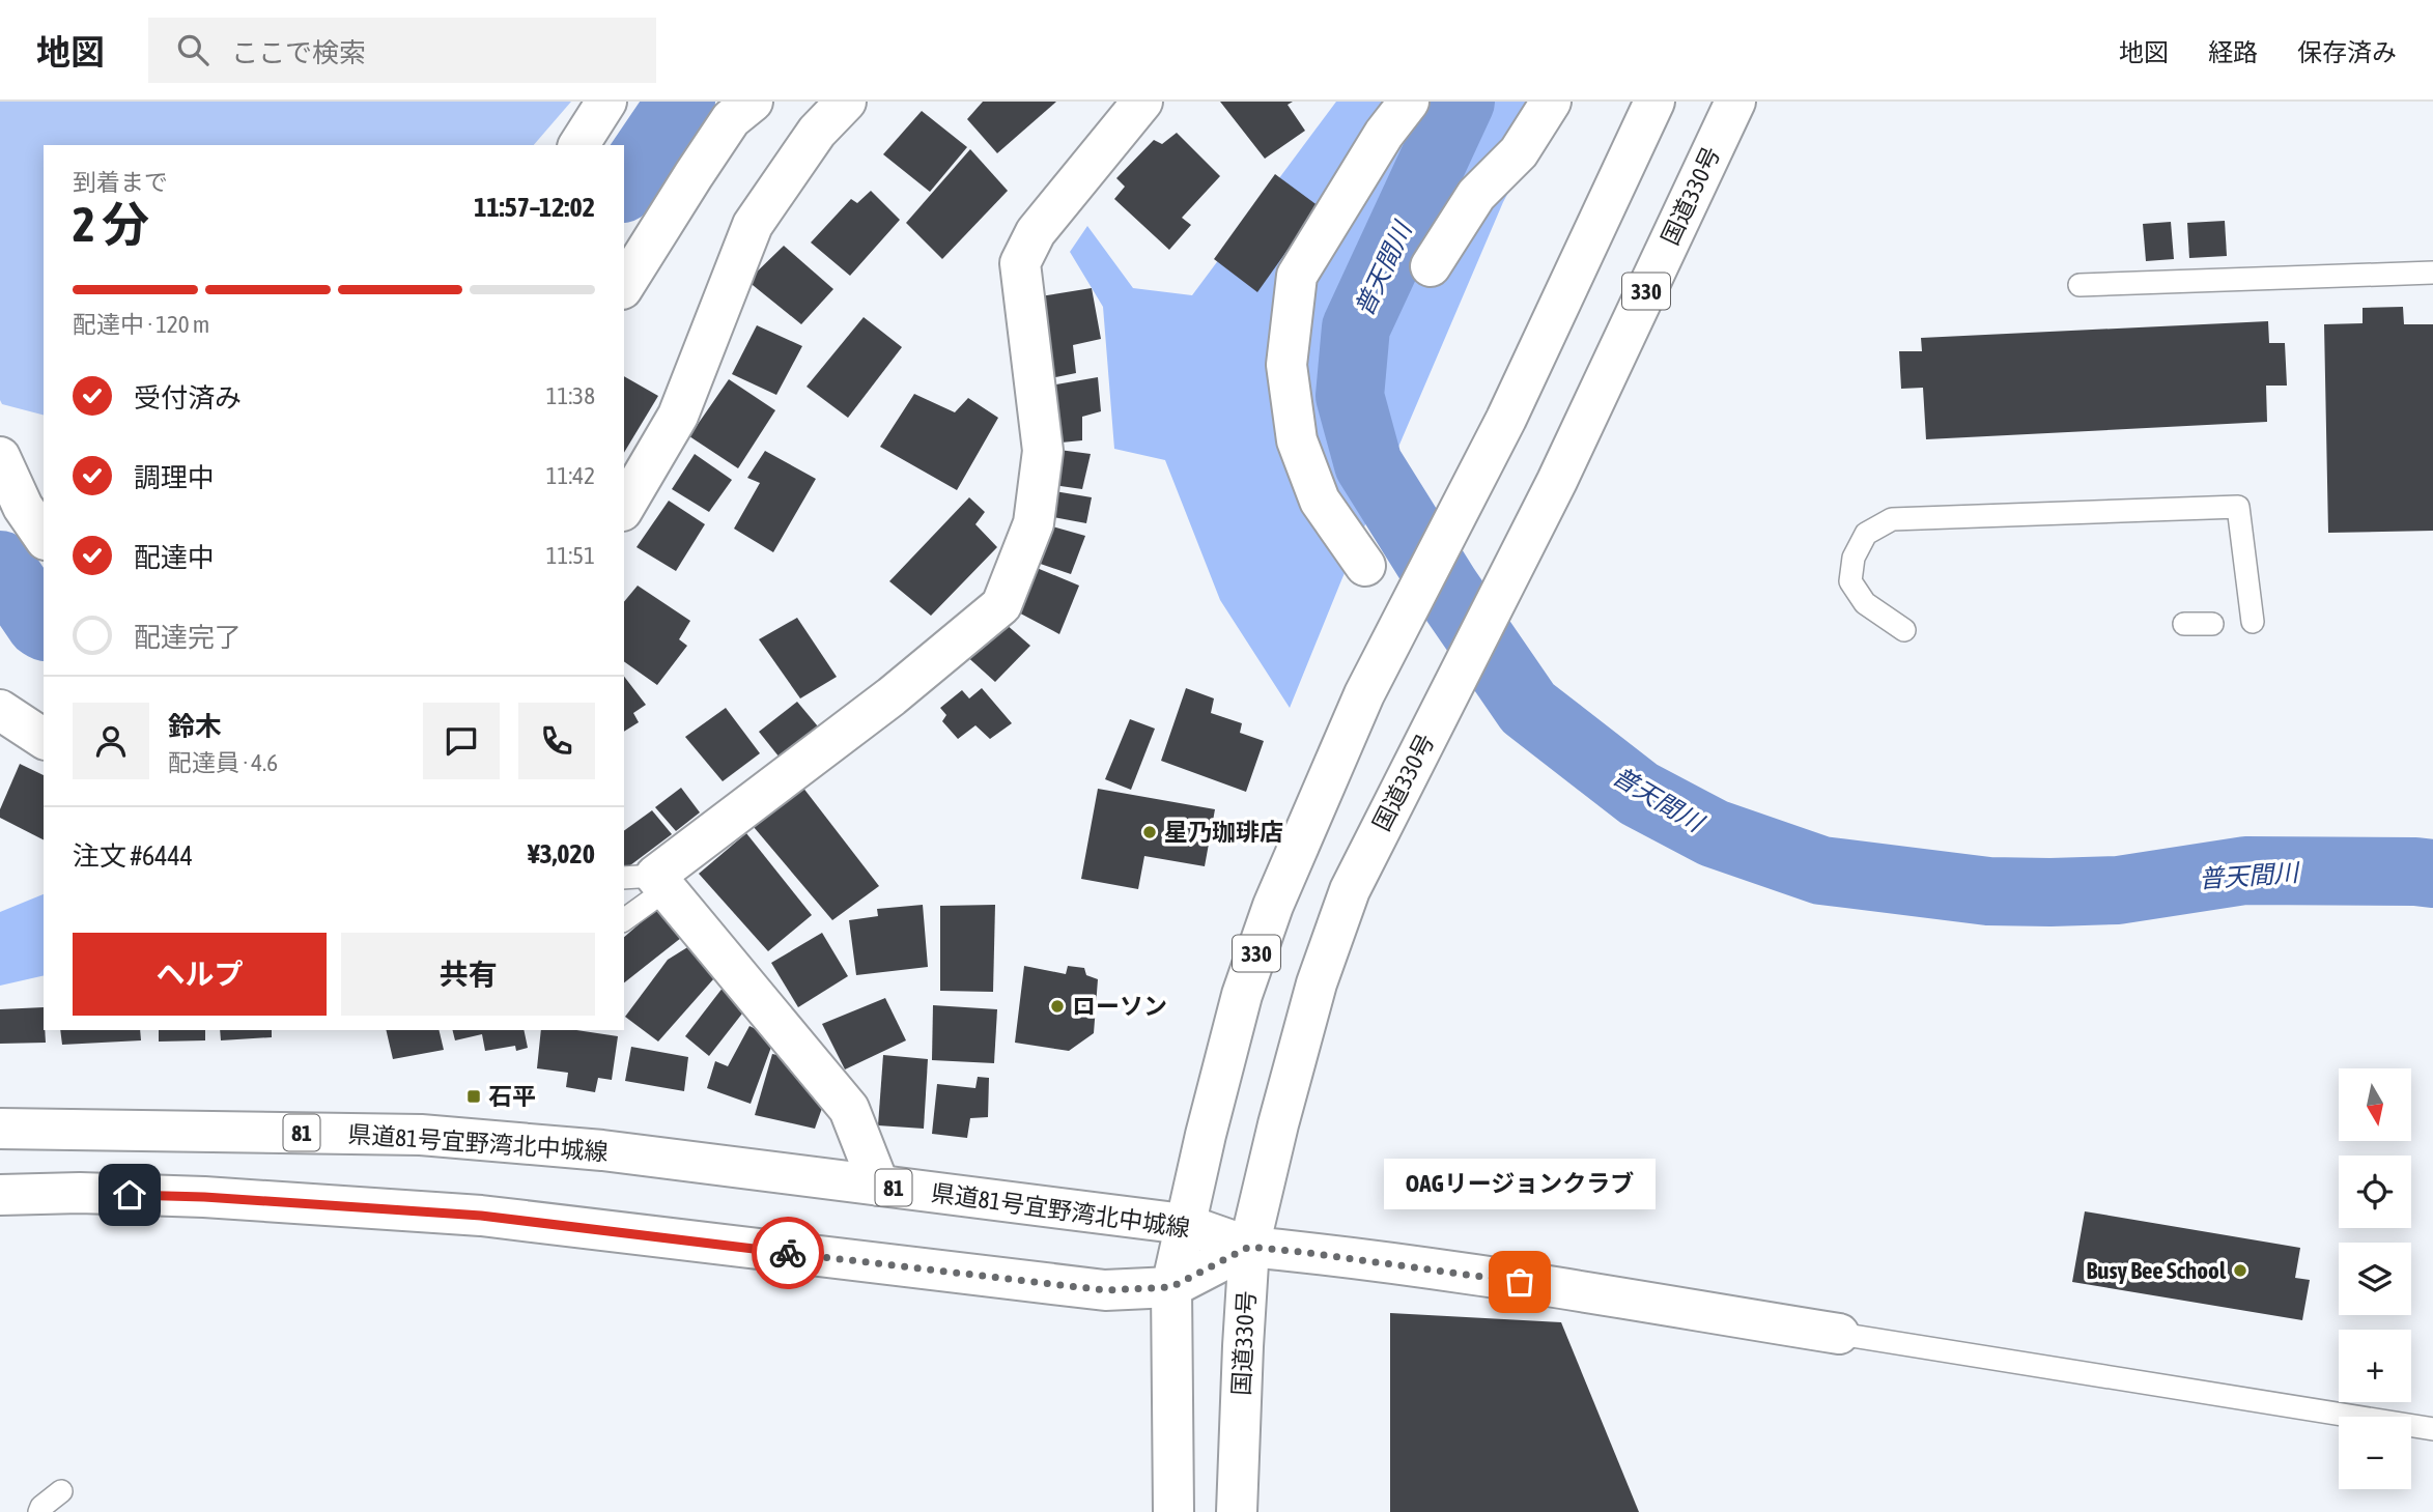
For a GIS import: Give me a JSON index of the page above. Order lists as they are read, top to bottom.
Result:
{
  "streets": {
    "main road": [
      "国道330号",
      "330",
      "81",
      "県道81号宜野湾北中城線"
    ]
  },
  "crossings": [
    ["国道330号", "県道81号宜野湾北中城線"],
    ["330", "県道81号宜野湾北中城線"]
  ],
  "water": ["普天間川"],
  "places": {
    "other": [
      "星乃珈琲店",
      "ローソン",
      "Busy Bee School",
      "OAGリージョンクラブ"
    ],
    "transit": ["石平"]
  },
  "north": "bottom",
  "page": {
    "header": "地図",
    "search": "ここで検索",
    "nav": ["地図", "経路", "保存済み"],
    "heading": ["2 分", "到着まで", "11:57–12:02"],
    "panel": [
      "鈴木",
      "配達員 · 4.6",
      "注文 #6444",
      "¥3,020"
    ],
    "bar": "配達中 · 120 m",
    "list": [
      ["受付済み", "11:38"],
      ["調理中", "11:42"],
      ["配達中", "11:51"],
      "配達完了"
    ],
    "buttons": ["ヘルプ", "共有"],
    "map_buttons": ["+", "−"],
    "bubble": "OAGリージョンクラブ"
  }
}
